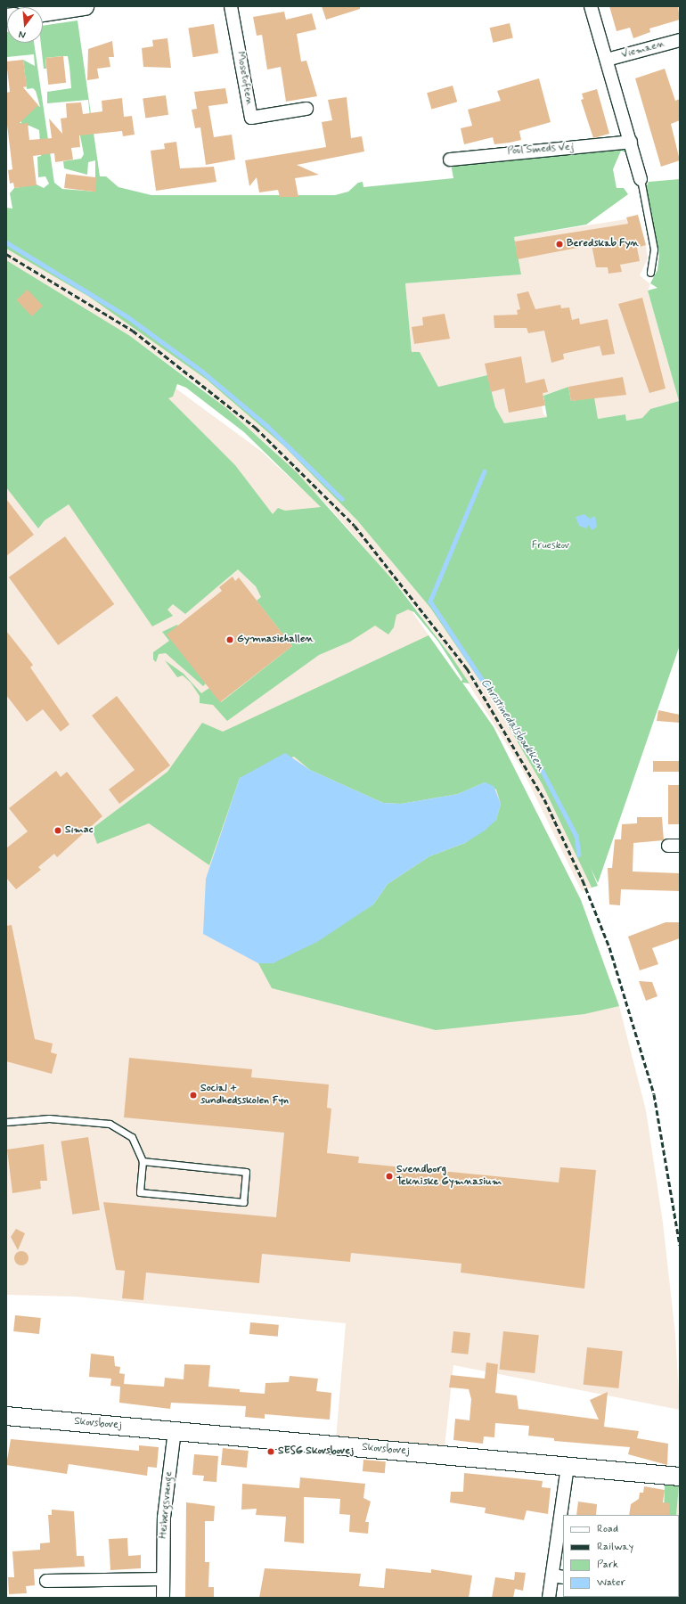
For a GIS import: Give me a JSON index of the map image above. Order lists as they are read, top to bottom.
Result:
{
  "streets": {
    "street": [
      "Viemaen",
      "Mosetoften",
      "Poul Smeds Vej",
      "Skovsbovej",
      "Heibergsvænge"
    ]
  },
  "crossings": [
    ["Skovsbovej", "Heibergsvænge"]
  ],
  "water": ["Christinedalsbækken"],
  "parks": ["Frueskov"],
  "places": [
    "Beredskab Fyn",
    "Gymnasiehallen",
    "Simac",
    "Social + sundhedsskolen Fyn",
    "Svendborg Tekniske Gymnasium",
    "SESG Skovsbovej"
  ],
  "legend": [
    "Road",
    "Railway",
    "Park",
    "Water"
  ],
  "north": "bottom"
}
